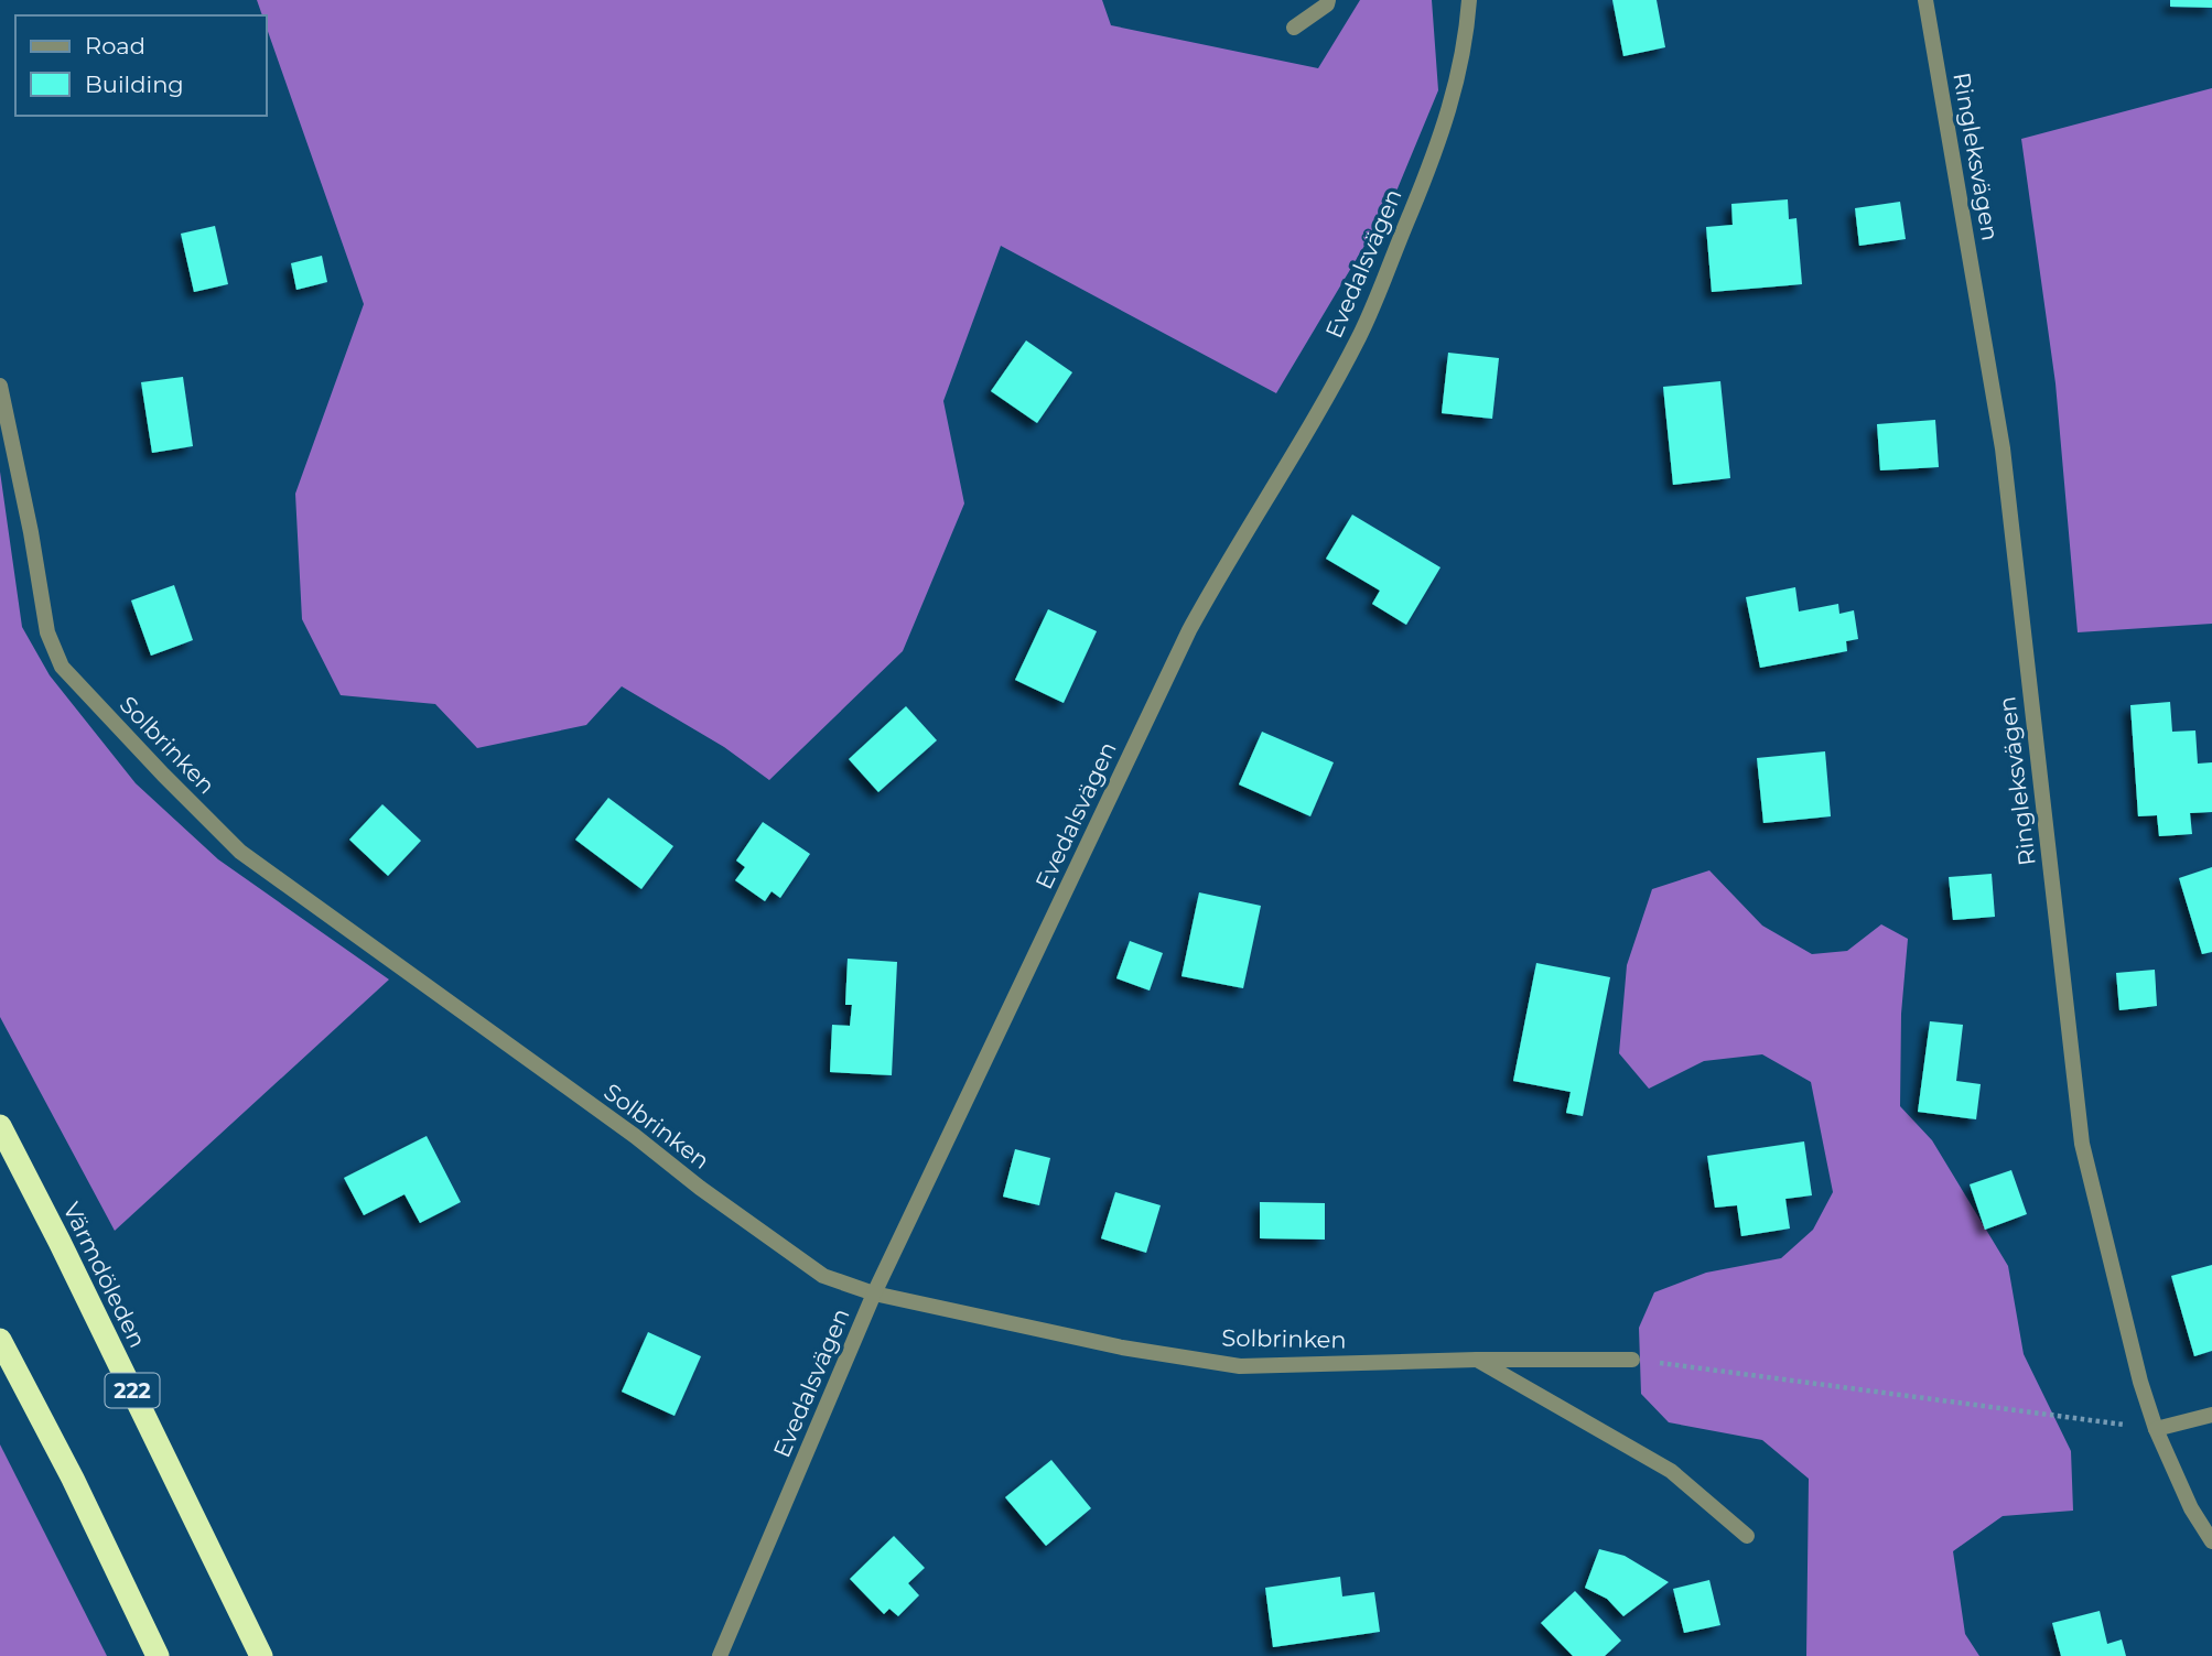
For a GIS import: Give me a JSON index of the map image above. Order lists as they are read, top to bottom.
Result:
{
  "streets": {
    "highway": ["Värmdöleden", "222"],
    "street": ["Ringleksvägen", "Evedalsvägen", "Solbrinken"]
  },
  "crossings": [
    ["Evedalsvägen", "Solbrinken"]
  ],
  "legend": ["Road", "Building"]
}
